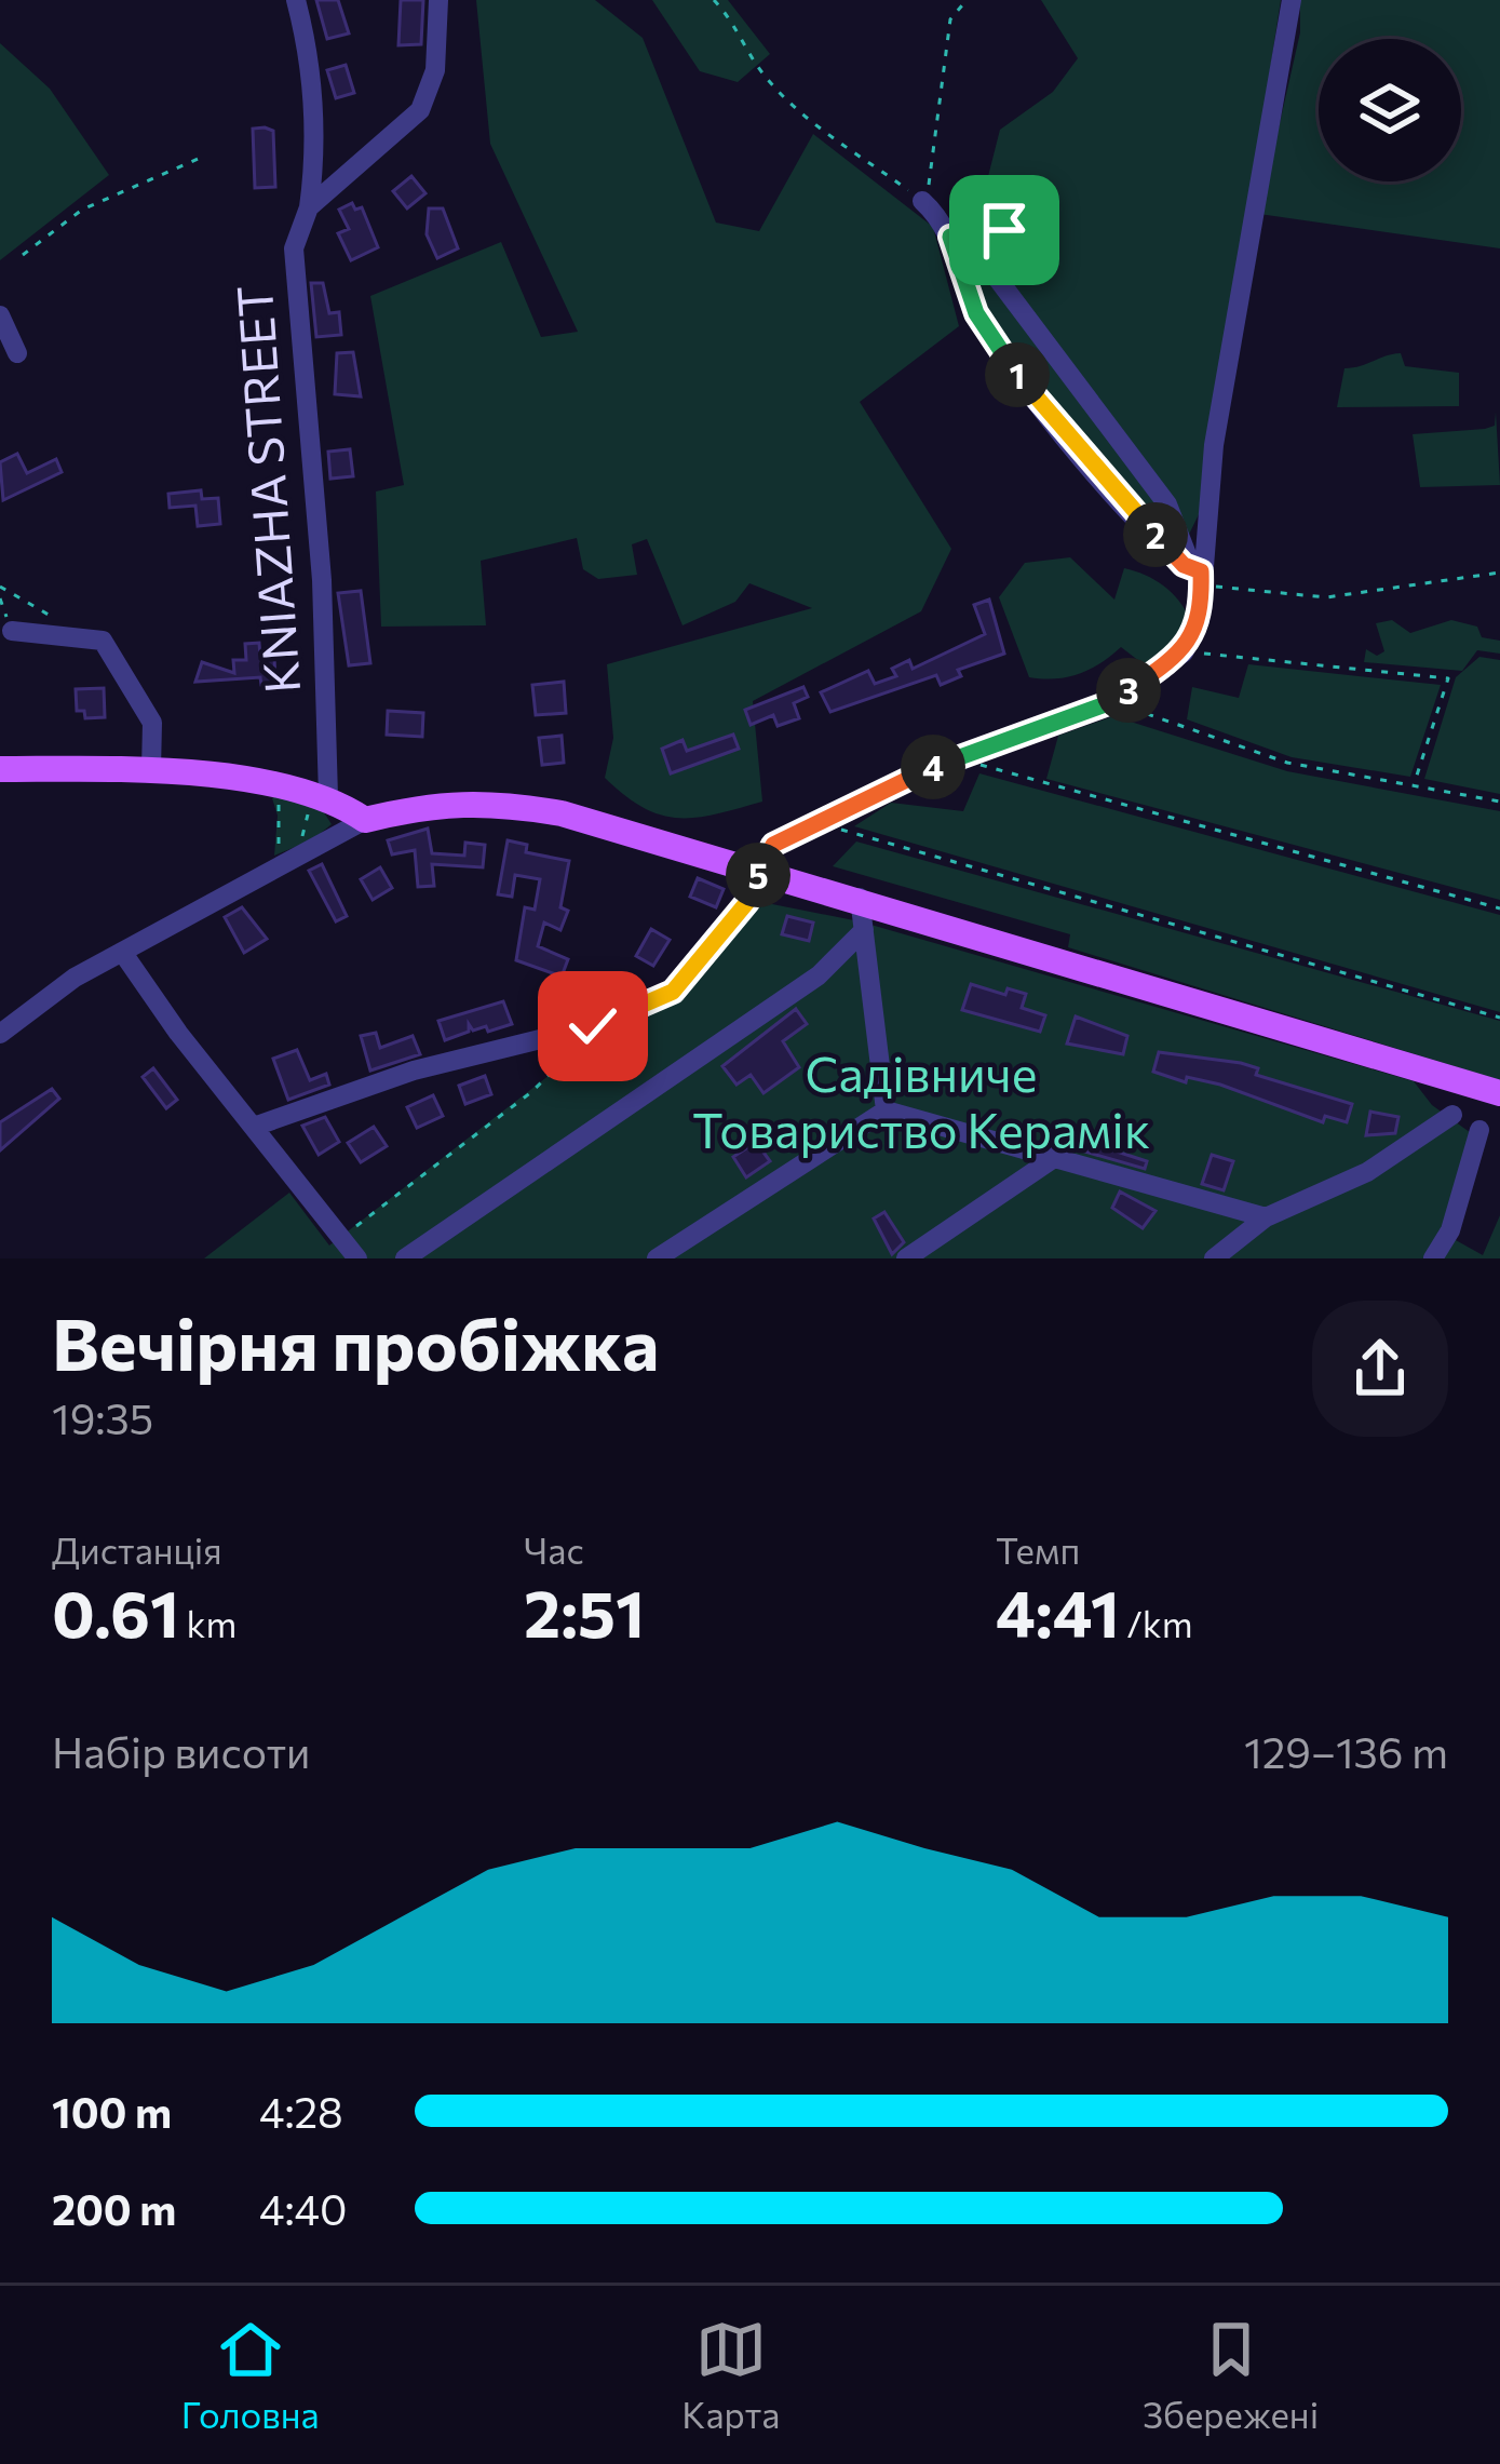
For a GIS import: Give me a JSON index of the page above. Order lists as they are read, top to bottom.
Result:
{
  "streets": {
    "street": ["KNIAZHA STREET"]
  },
  "parks": ["Садівниче Товариство Керамік"],
  "page": {
    "pins": [
      "1",
      "2",
      "3",
      "4",
      "5"
    ],
    "heading": ["Вечірня пробіжка", "19:35"],
    "stats": [
      ["Дистанція", "0.61 km"],
      ["Час", "2:51"],
      ["Темп", "4:41 /km"]
    ],
    "chart": ["Набір висоти", "129–136 m"],
    "list": [
      {
        "name": "100 m",
        "note": "4:28"
      },
      {
        "name": "200 m",
        "note": "4:40"
      }
    ],
    "tabs": ["Головна", "Карта", "Збережені"]
  }
}
